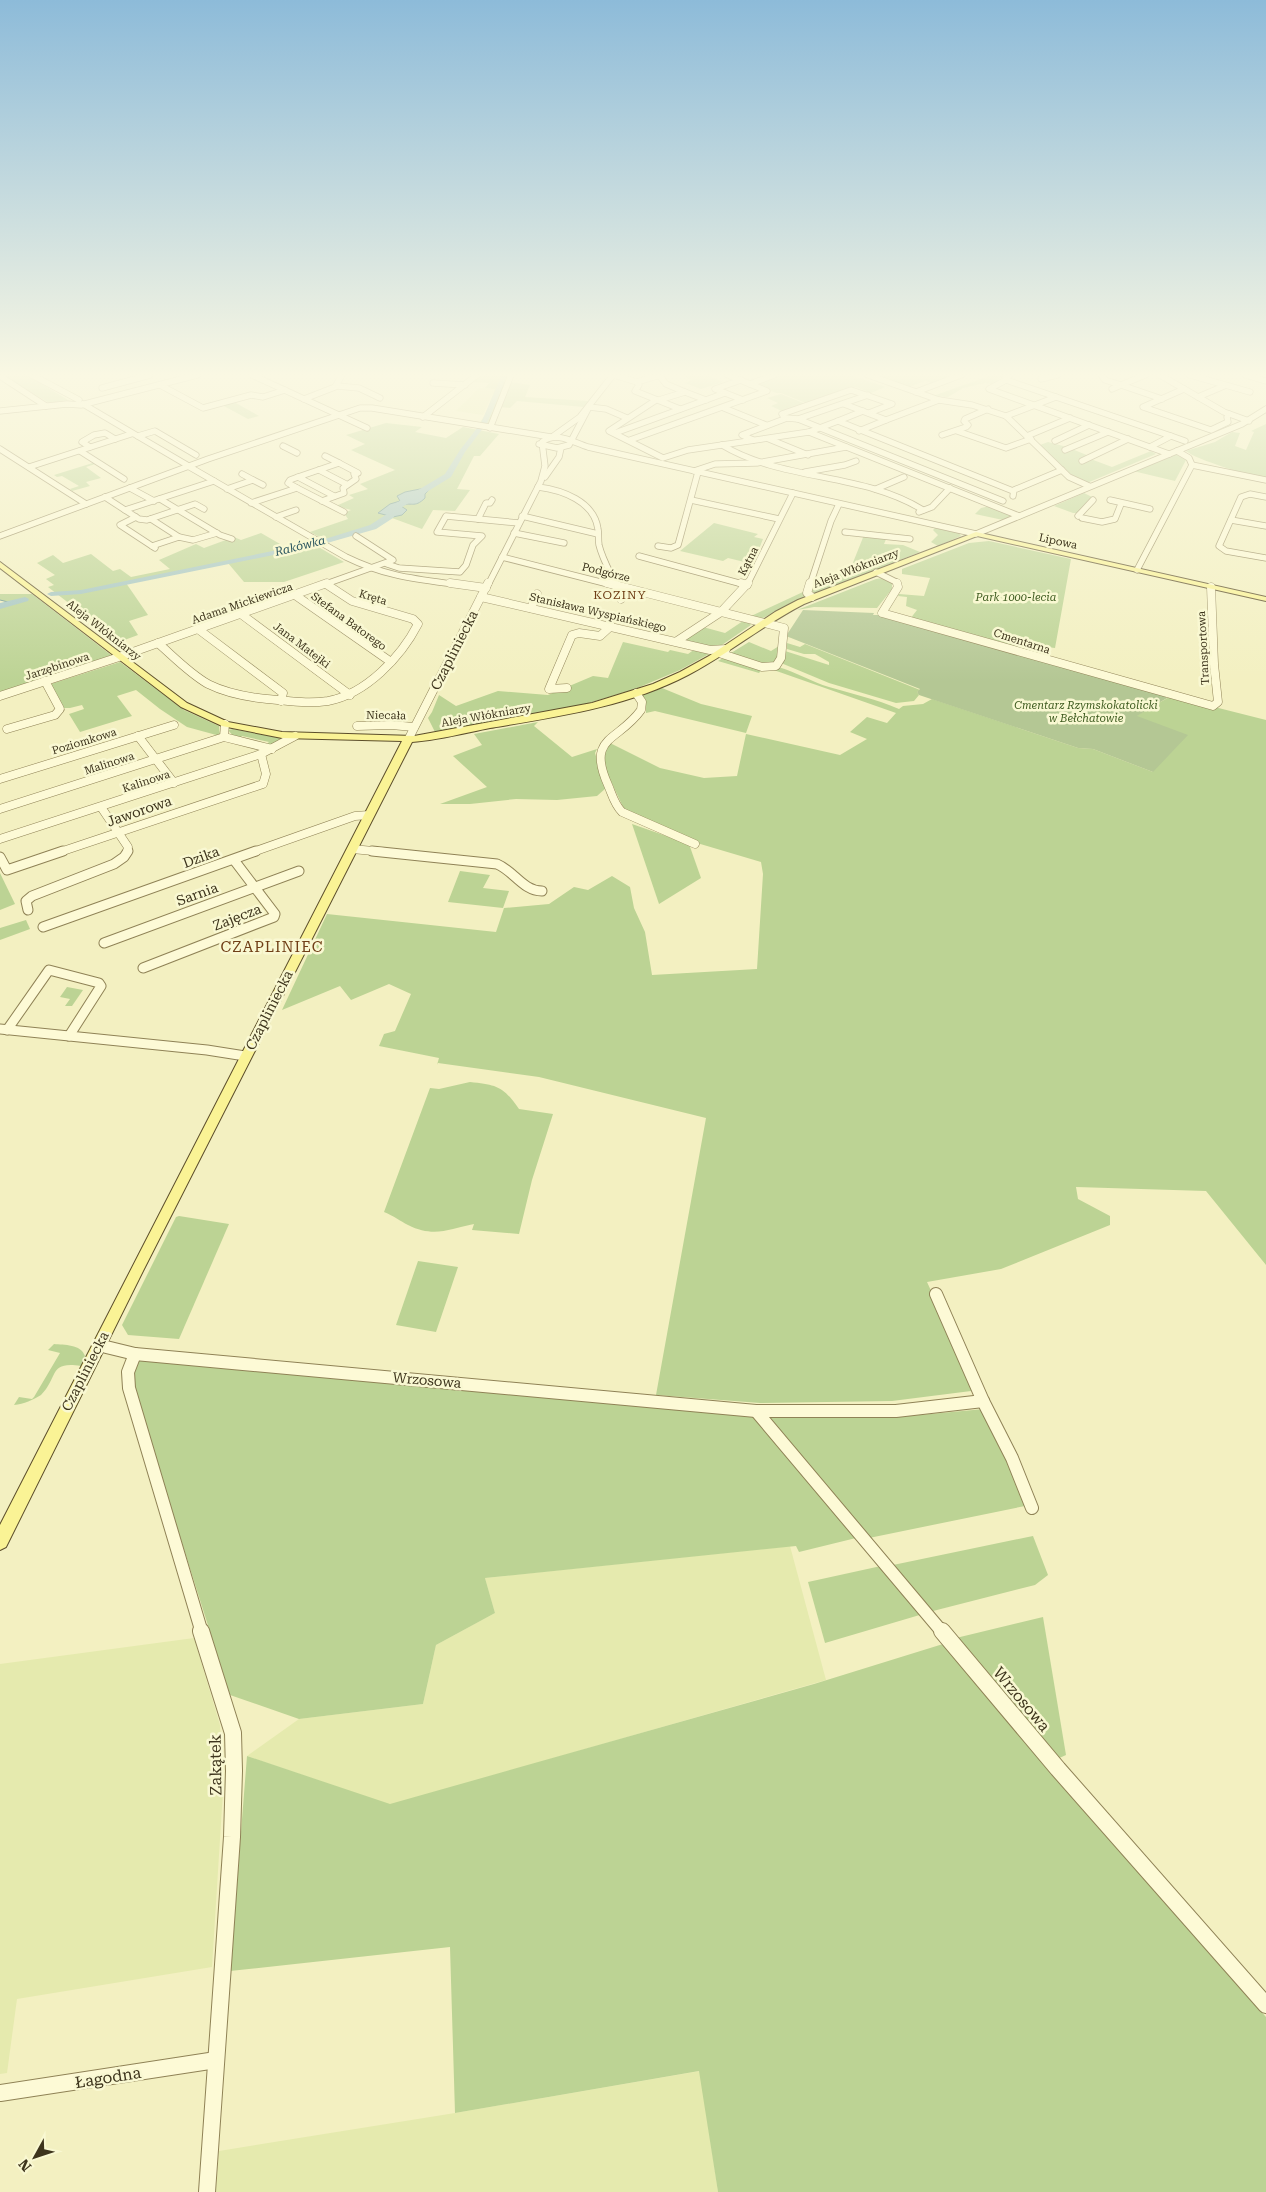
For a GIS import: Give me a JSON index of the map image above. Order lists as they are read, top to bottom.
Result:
{
  "streets": {
    "main road": ["Lipowa", "Aleja Włókniarzy", "Czapliniecka"],
    "street": [
      "Kątna",
      "Podgórze",
      "Kręta",
      "Adama Mickiewicza",
      "Stanisława Wyspiańskiego",
      "Stefana Batorego",
      "Cmentarna",
      "Jana Matejki",
      "Transportowa",
      "Jarzębinowa",
      "Niecała",
      "Poziomkowa",
      "Malinowa",
      "Kalinowa",
      "Jaworowa",
      "Dzika",
      "Sarnia",
      "Zajęcza",
      "Wrzosowa",
      "Zakątek",
      "Łagodna"
    ]
  },
  "crossings": [
    ["Lipowa", "Kątna"],
    ["Lipowa", "Aleja Włókniarzy"],
    ["Lipowa", "Transportowa"],
    ["Kątna", "Podgórze"],
    ["Kątna", "Stanisława Wyspiańskiego"],
    ["Aleja Włókniarzy", "Podgórze"],
    ["Aleja Włókniarzy", "Adama Mickiewicza"],
    ["Aleja Włókniarzy", "Stanisława Wyspiańskiego"],
    ["Aleja Włókniarzy", "Cmentarna"],
    ["Aleja Włókniarzy", "Czapliniecka"],
    ["Aleja Włókniarzy", "Jarzębinowa"],
    ["Aleja Włókniarzy", "Kalinowa"],
    ["Podgórze", "Stanisława Wyspiańskiego"],
    ["Podgórze", "Czapliniecka"],
    ["Kręta", "Adama Mickiewicza"],
    ["Kręta", "Stefana Batorego"],
    ["Adama Mickiewicza", "Stefana Batorego"],
    ["Adama Mickiewicza", "Jana Matejki"],
    ["Adama Mickiewicza", "Jarzębinowa"],
    ["Stanisława Wyspiańskiego", "Czapliniecka"],
    ["Cmentarna", "Transportowa"],
    ["Czapliniecka", "Niecała"],
    ["Czapliniecka", "Dzika"],
    ["Czapliniecka", "Wrzosowa"],
    ["Kalinowa", "Jaworowa"],
    ["Dzika", "Zajęcza"],
    ["Sarnia", "Zajęcza"],
    ["Wrzosowa", "Zakątek"],
    ["Zakątek", "Łagodna"]
  ],
  "districts": ["KOZINY", "CZAPLINIEC"],
  "water": ["Rakówka"],
  "parks": ["Park 1000-lecia", "Cmentarz Rzymskokatolicki w Bełchatowie"],
  "north": "bottom left"
}
